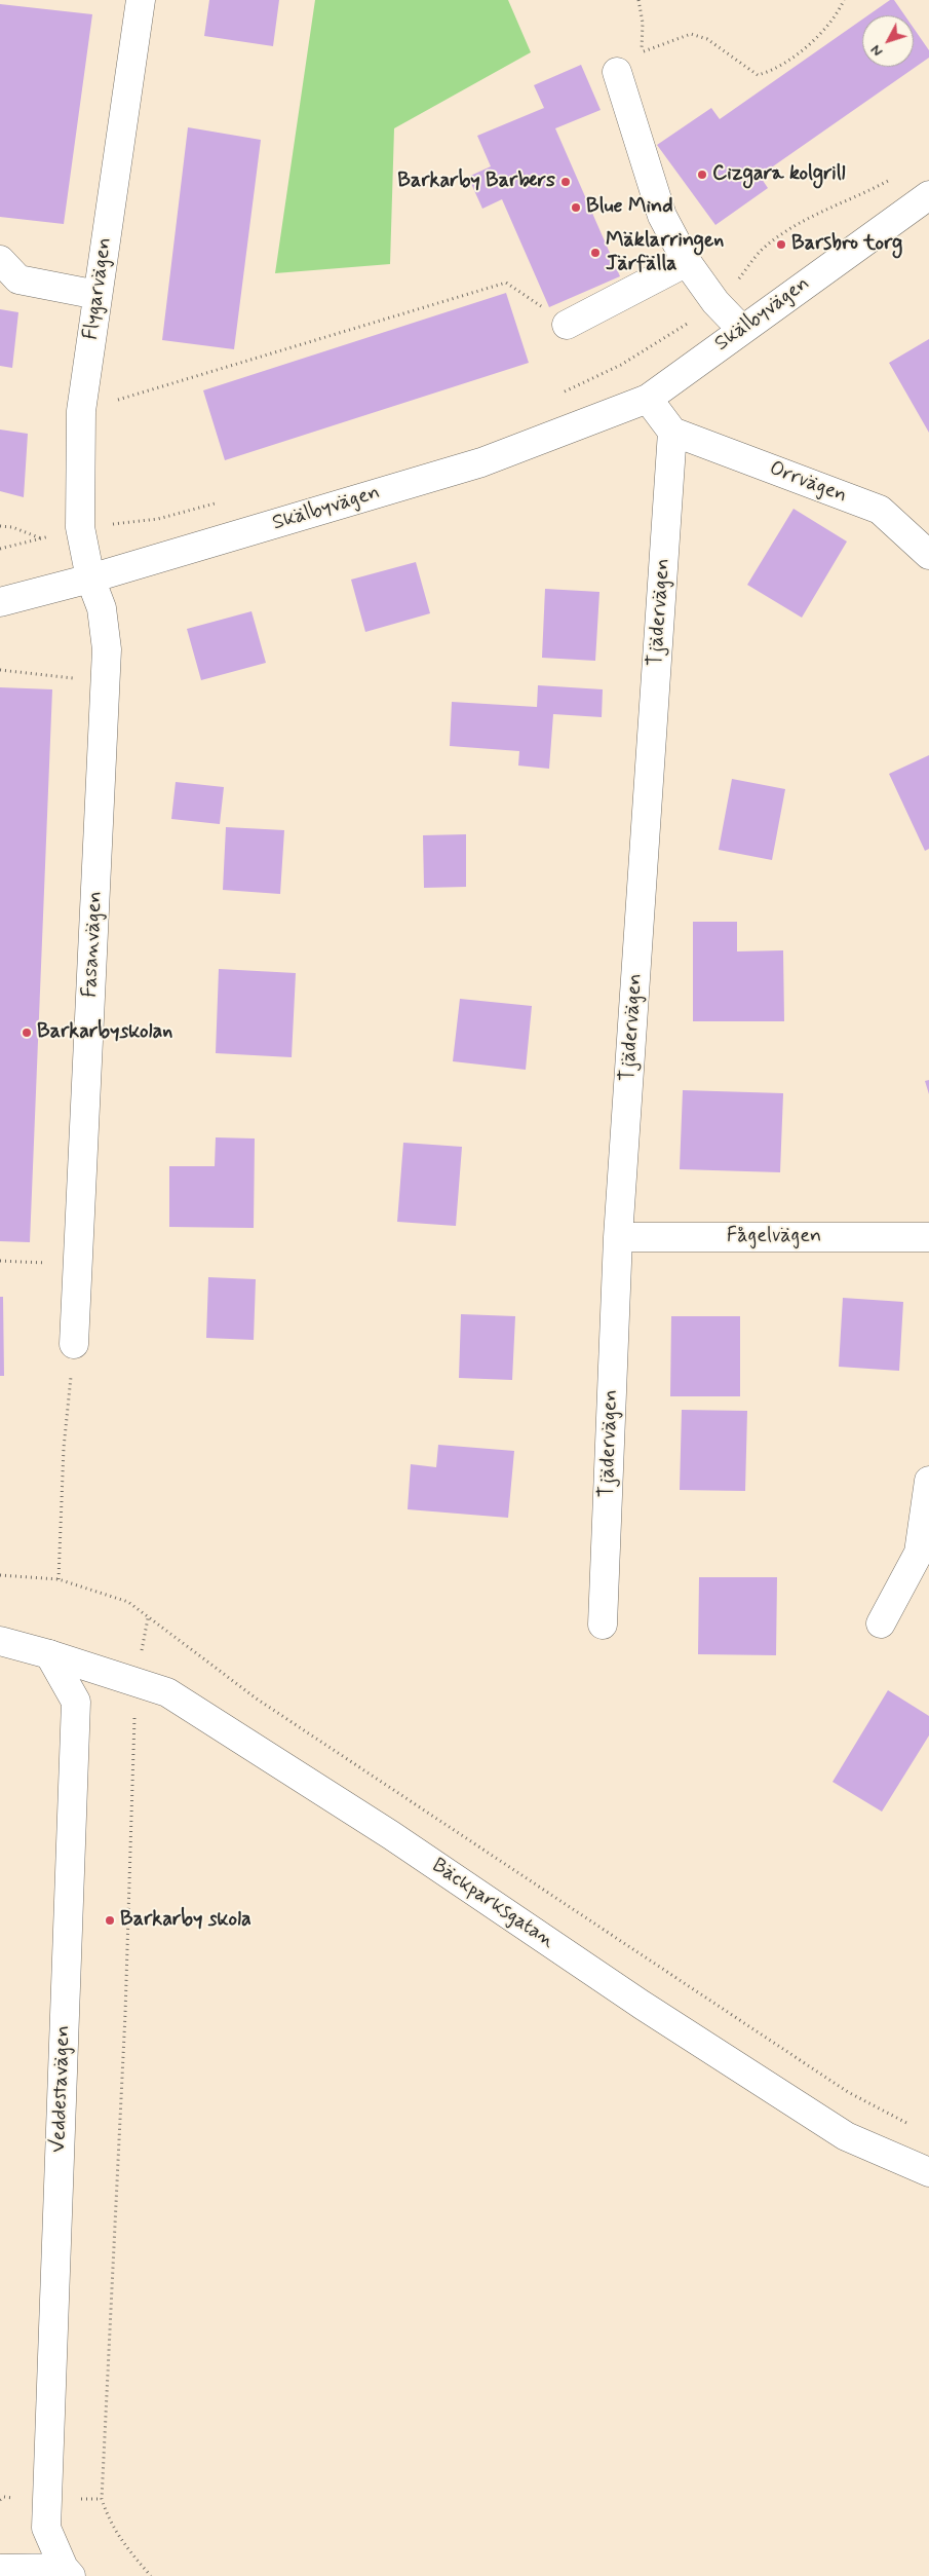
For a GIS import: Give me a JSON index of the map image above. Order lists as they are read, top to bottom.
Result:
{
  "streets": {
    "street": [
      "Flygarvägen",
      "Skälbyvägen",
      "Orrvägen",
      "Tjädervägen",
      "Fasanvägen",
      "Fågelvägen",
      "Bäckparksgatan",
      "Veddestavägen"
    ]
  },
  "crossings": [
    ["Flygarvägen", "Skälbyvägen"],
    ["Flygarvägen", "Fasanvägen"],
    ["Skälbyvägen", "Fasanvägen"],
    ["Orrvägen", "Tjädervägen"],
    ["Tjädervägen", "Fågelvägen"],
    ["Bäckparksgatan", "Veddestavägen"]
  ],
  "places": [
    "Cizgara kolgrill",
    "Barkarby Barbers",
    "Blue Mind",
    "Barsbro torg",
    "Mäklarringen Järfälla",
    "Barkarbyskolan",
    "Barkarby skola"
  ],
  "north": "bottom left"
}
